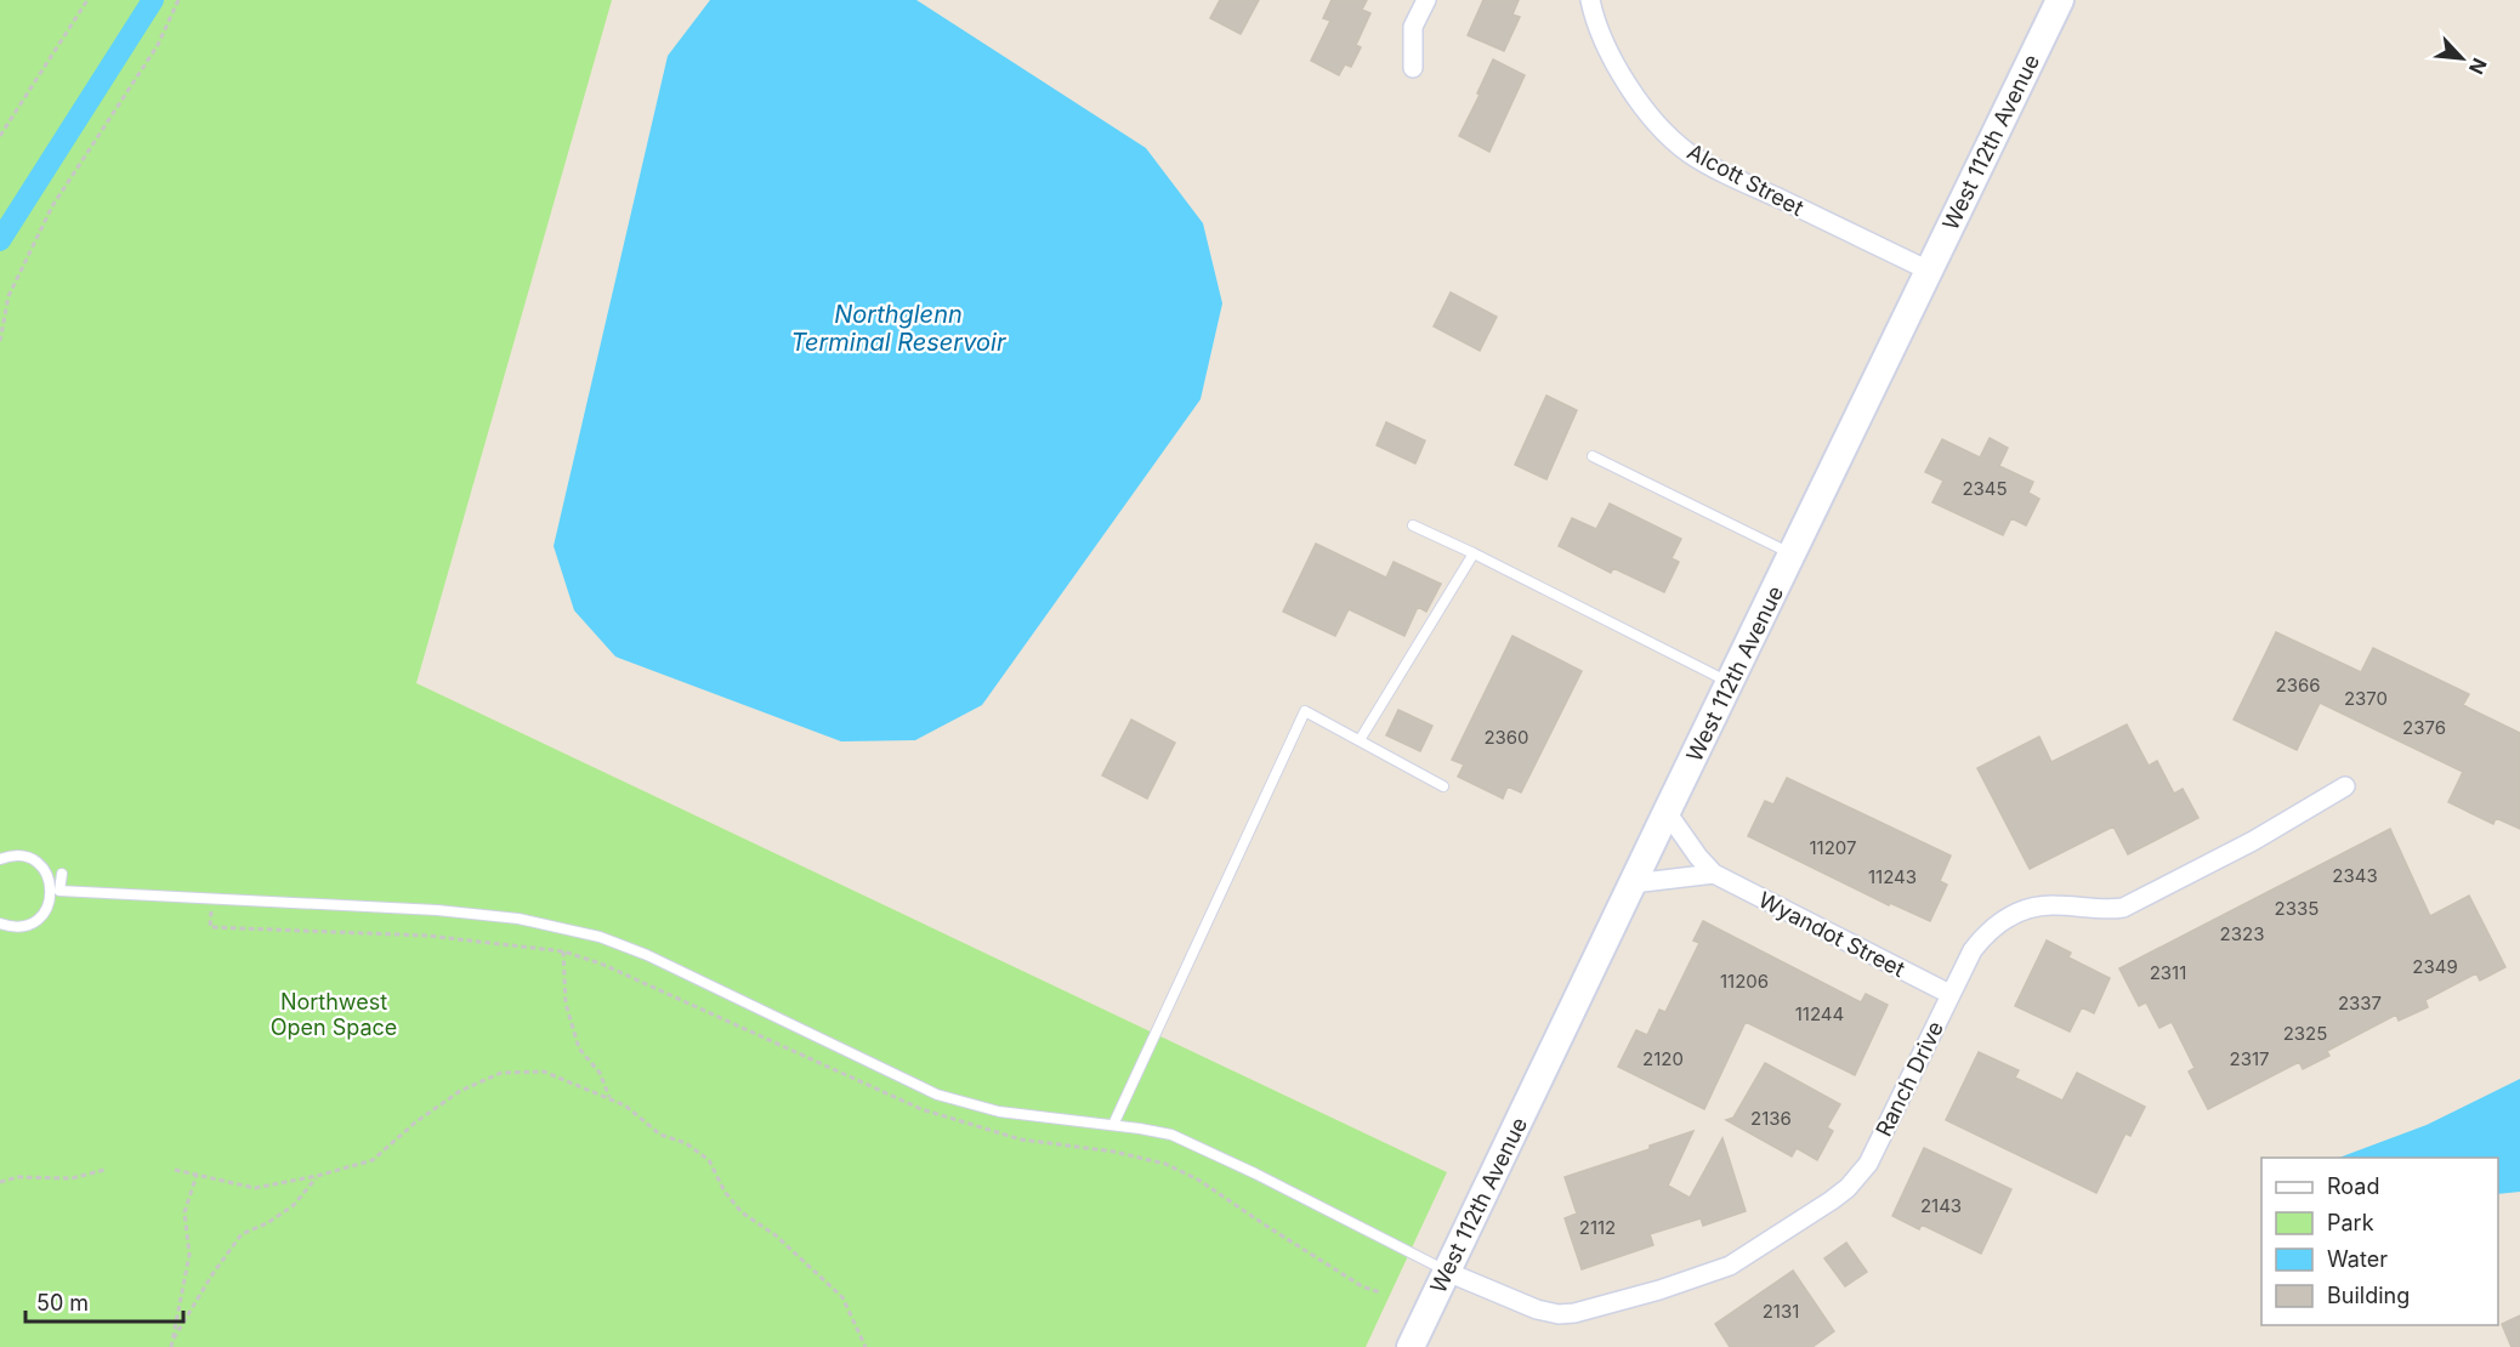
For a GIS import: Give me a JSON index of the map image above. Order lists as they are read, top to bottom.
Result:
{
  "streets": {
    "main road": ["West 112th Avenue"],
    "street": ["Alcott Street", "Wyandot Street", "Ranch Drive"]
  },
  "crossings": [
    ["West 112th Avenue", "Alcott Street"],
    ["West 112th Avenue", "Wyandot Street"],
    ["West 112th Avenue", "Ranch Drive"],
    ["Wyandot Street", "Ranch Drive"]
  ],
  "water": ["Northglenn Terminal Reservoir"],
  "parks": ["Northwest Open Space"],
  "house_numbers": [
    "2345",
    "2366",
    "2370",
    "2376",
    "2360",
    "11207",
    "2343",
    "11243",
    "2335",
    "2323",
    "2349",
    "2311",
    "11206",
    "2337",
    "11244",
    "2325",
    "2120",
    "2317",
    "2136",
    "2143",
    "2112",
    "2131"
  ],
  "legend": [
    "Road",
    "Park",
    "Water",
    "Building"
  ],
  "scale_bar": "50 m",
  "north": "bottom right"
}
